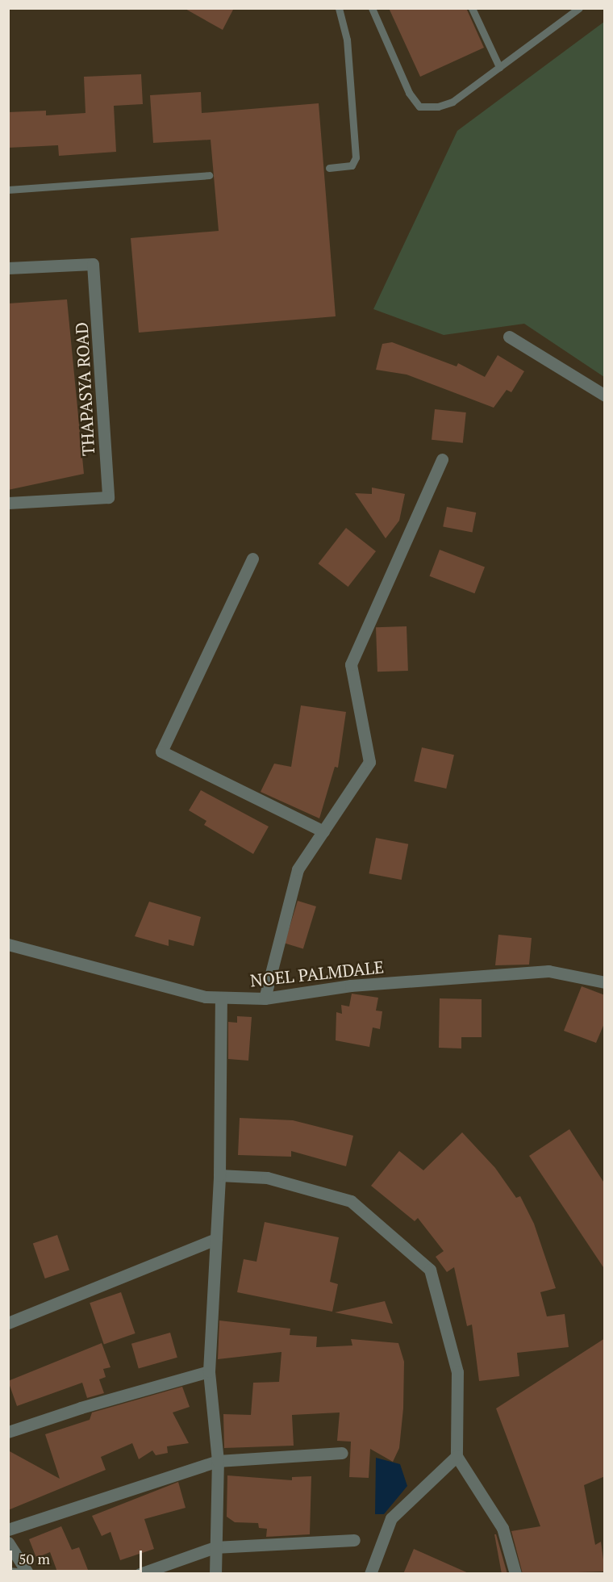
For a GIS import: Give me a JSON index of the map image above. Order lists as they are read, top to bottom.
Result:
{
  "streets": {
    "street": ["THAPASYA ROAD", "NOEL PALMDALE"]
  },
  "scale_bar": "50 m"
}
